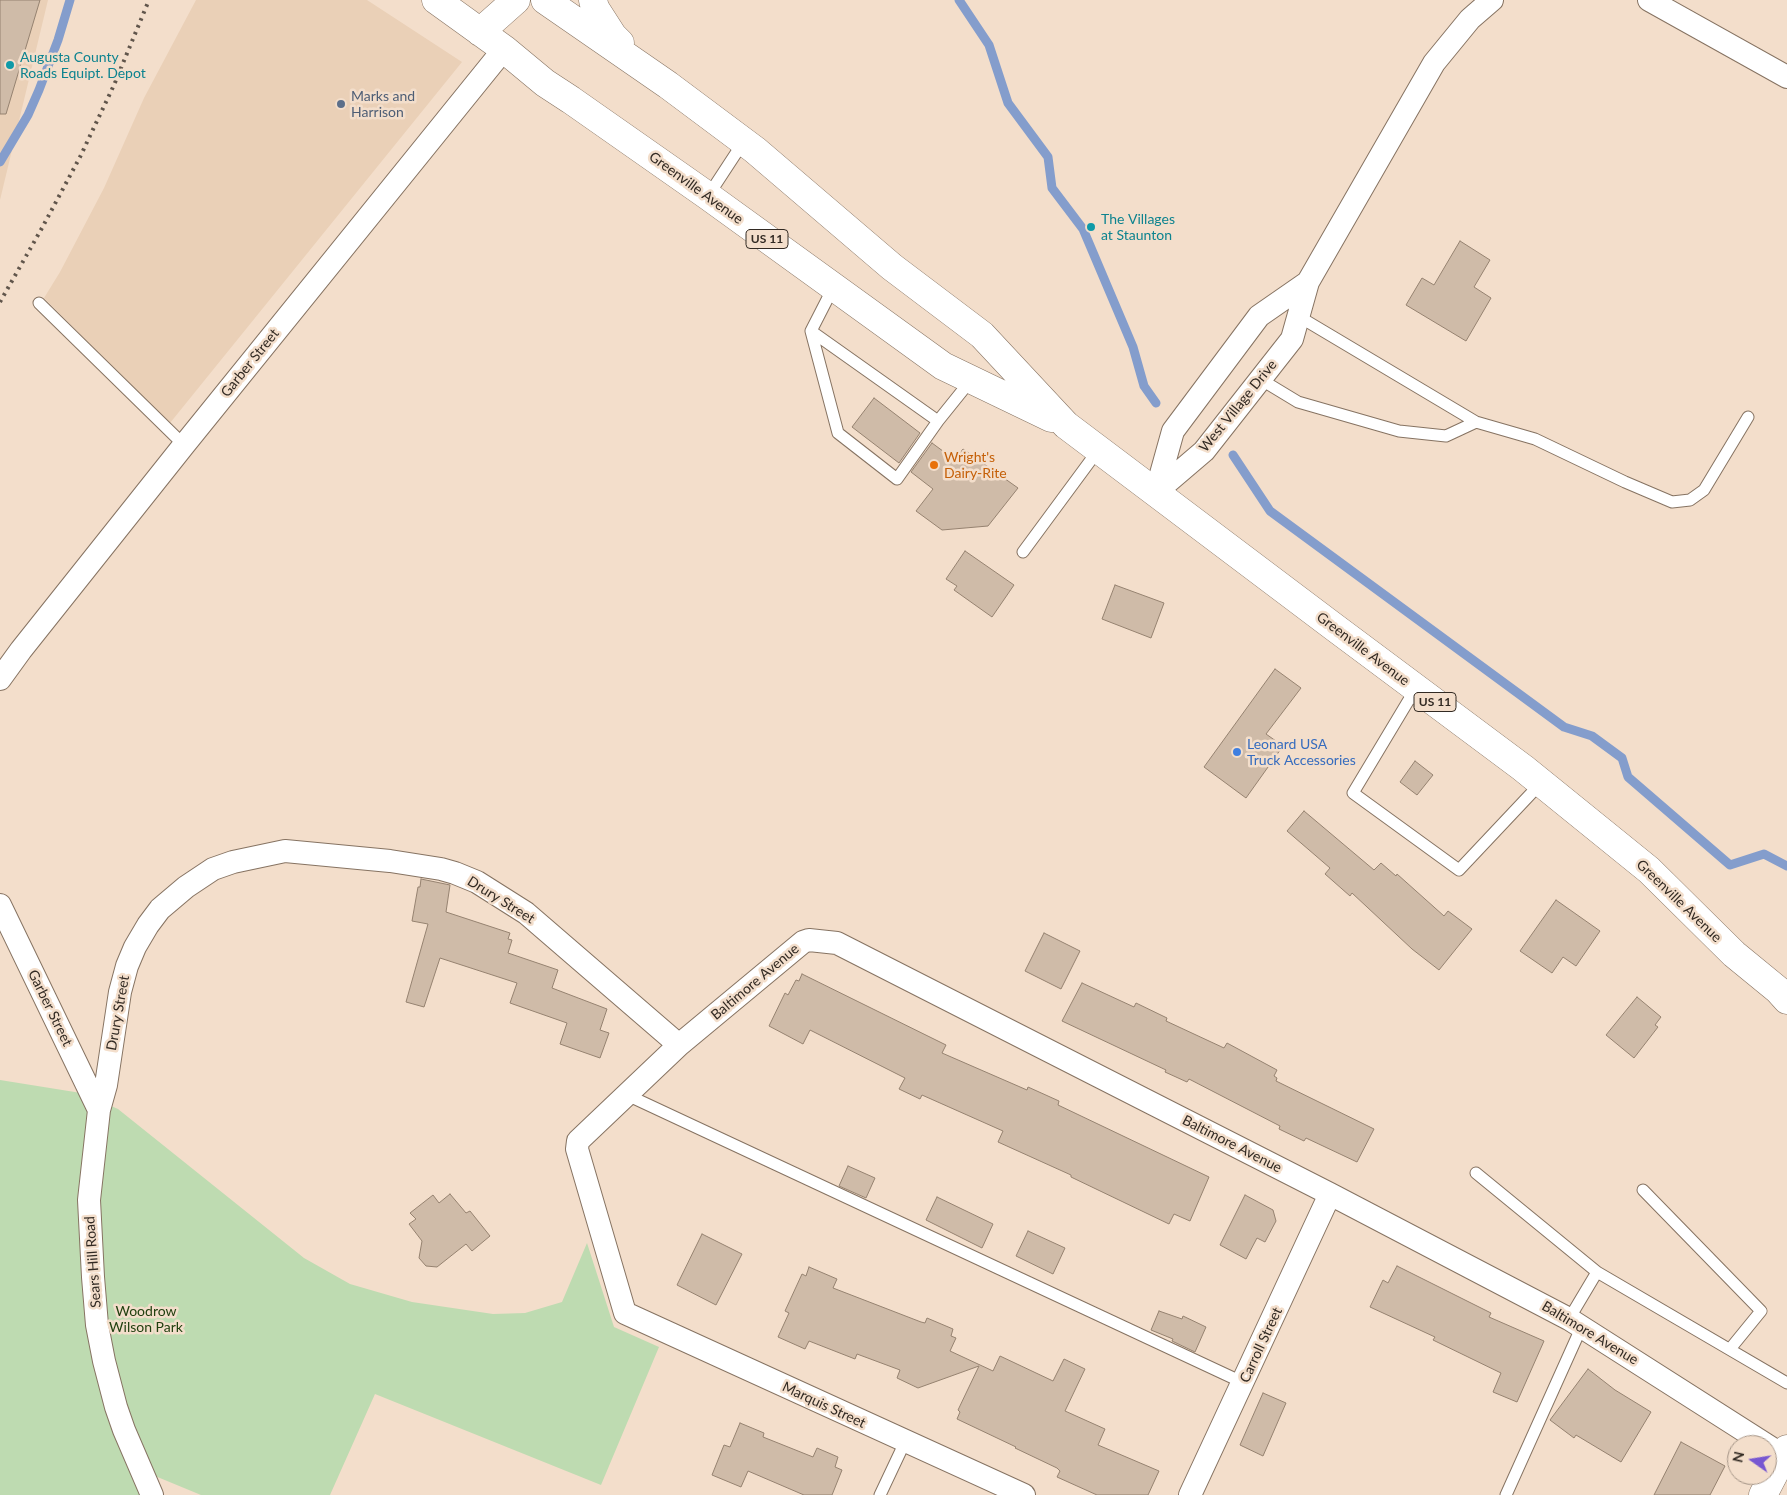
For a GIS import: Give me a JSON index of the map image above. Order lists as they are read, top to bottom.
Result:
{
  "streets": {
    "main road": ["Greenville Avenue", "US 11"],
    "street": [
      "Garber Street",
      "West Village Drive",
      "Drury Street",
      "Baltimore Avenue",
      "Sears Hill Road",
      "Carroll Street",
      "Marquis Street"
    ]
  },
  "crossings": [
    ["Greenville Avenue", "Garber Street"],
    ["Greenville Avenue", "West Village Drive"],
    ["Garber Street", "Drury Street"],
    ["Garber Street", "Sears Hill Road"],
    ["Drury Street", "Baltimore Avenue"],
    ["Drury Street", "Sears Hill Road"],
    ["Baltimore Avenue", "Carroll Street"]
  ],
  "parks": ["Woodrow Wilson Park"],
  "places": [
    "Augusta County Roads Equipt. Depot",
    "Marks and Harrison",
    "The Villages at Staunton",
    "Wright's Dairy-Rite",
    "Leonard USA Truck Accessories"
  ],
  "north": "left"
}
